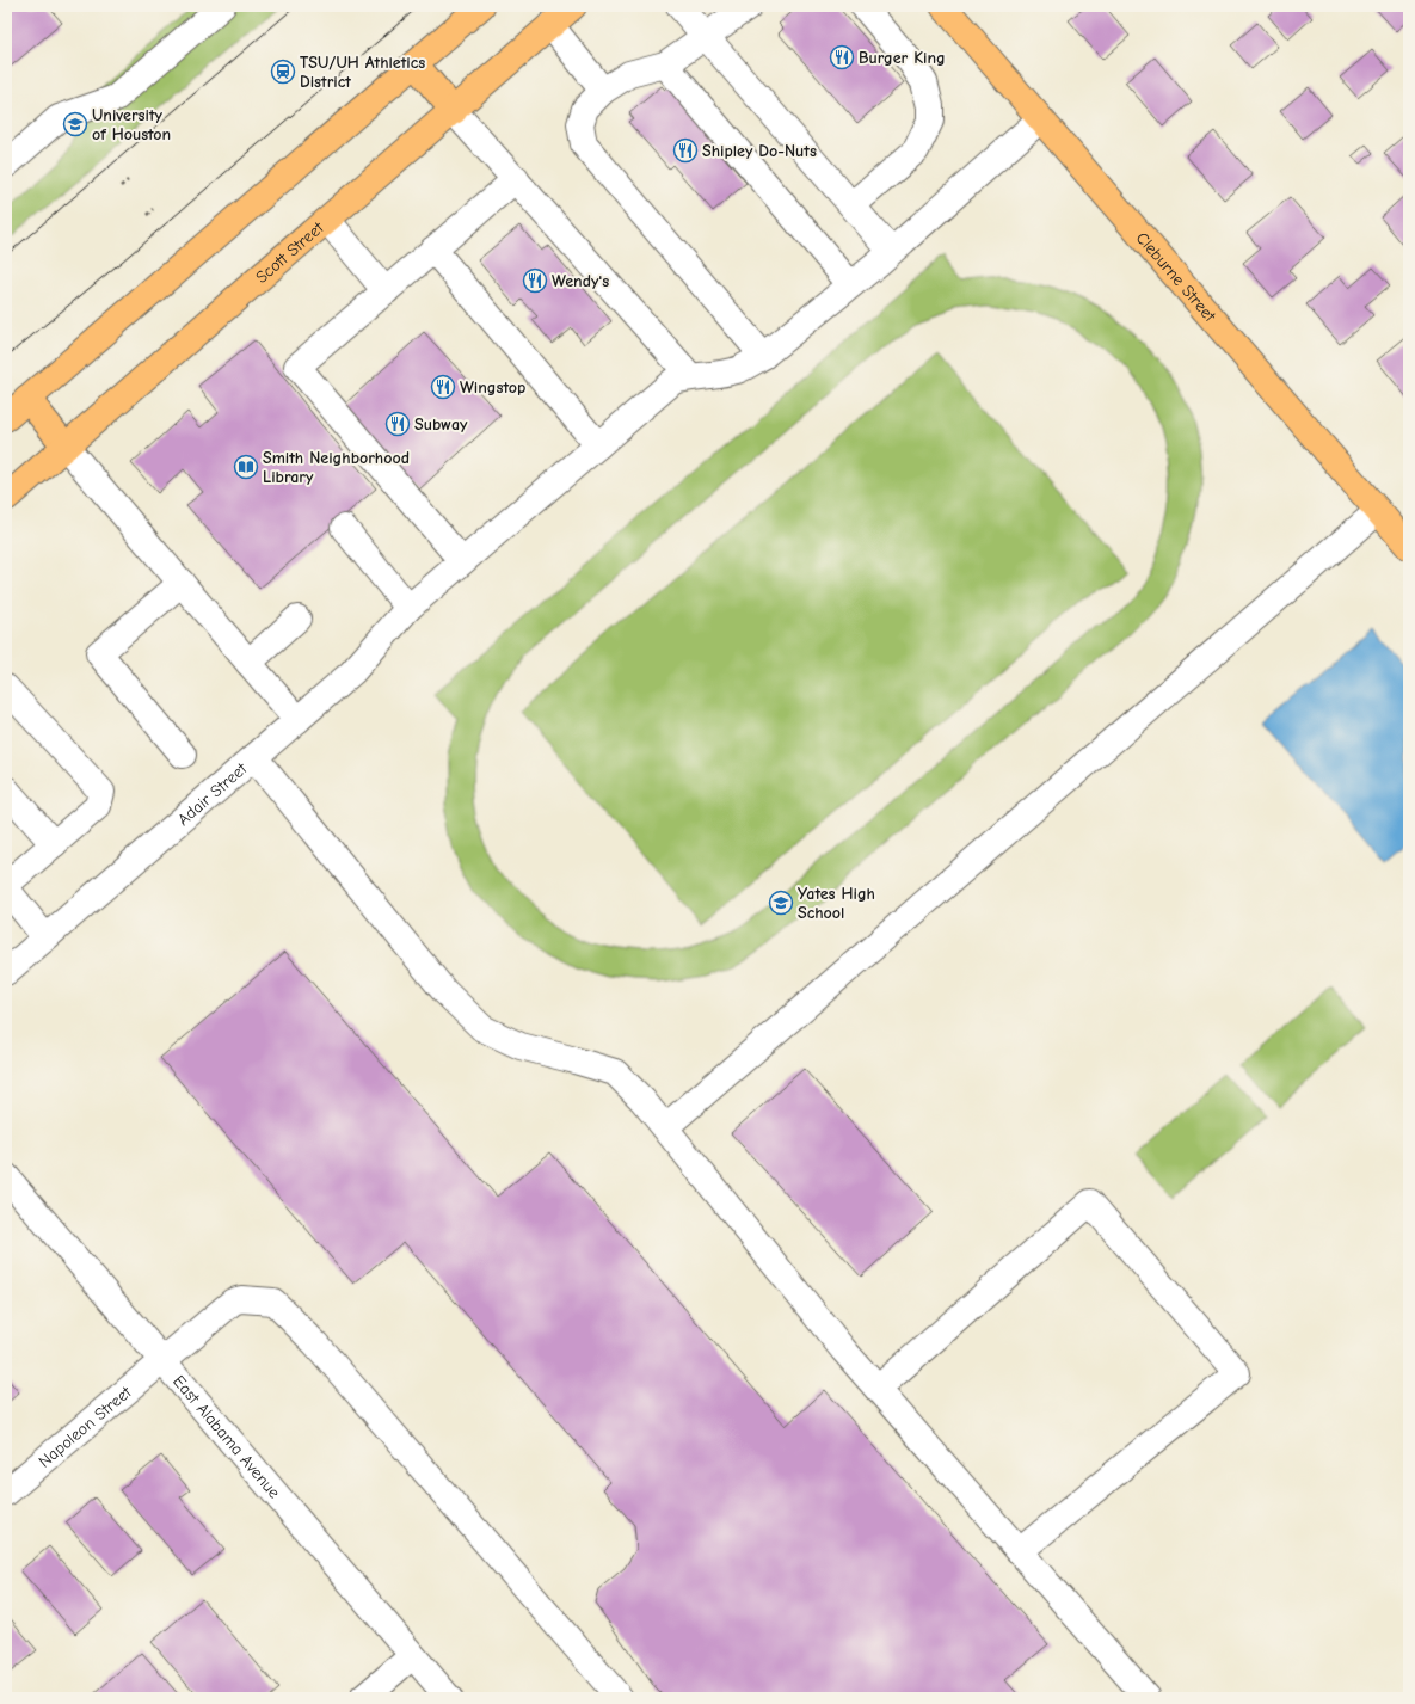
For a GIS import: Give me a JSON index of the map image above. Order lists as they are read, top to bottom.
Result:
{
  "streets": {
    "main road": ["Scott Street", "Cleburne Street"],
    "street": ["Adair Street", "Napoleon Street", "East Alabama Avenue"]
  },
  "crossings": [
    ["Cleburne Street", "Adair Street"],
    ["Napoleon Street", "East Alabama Avenue"]
  ],
  "places": {
    "restaurant": [
      "Burger King",
      "Shipley Do-Nuts",
      "Wendy's",
      "Wingstop",
      "Subway"
    ],
    "station": ["TSU/UH Athletics District"],
    "school or university": ["University of Houston", "Yates High School"],
    "library": ["Smith Neighborhood Library"]
  }
}
